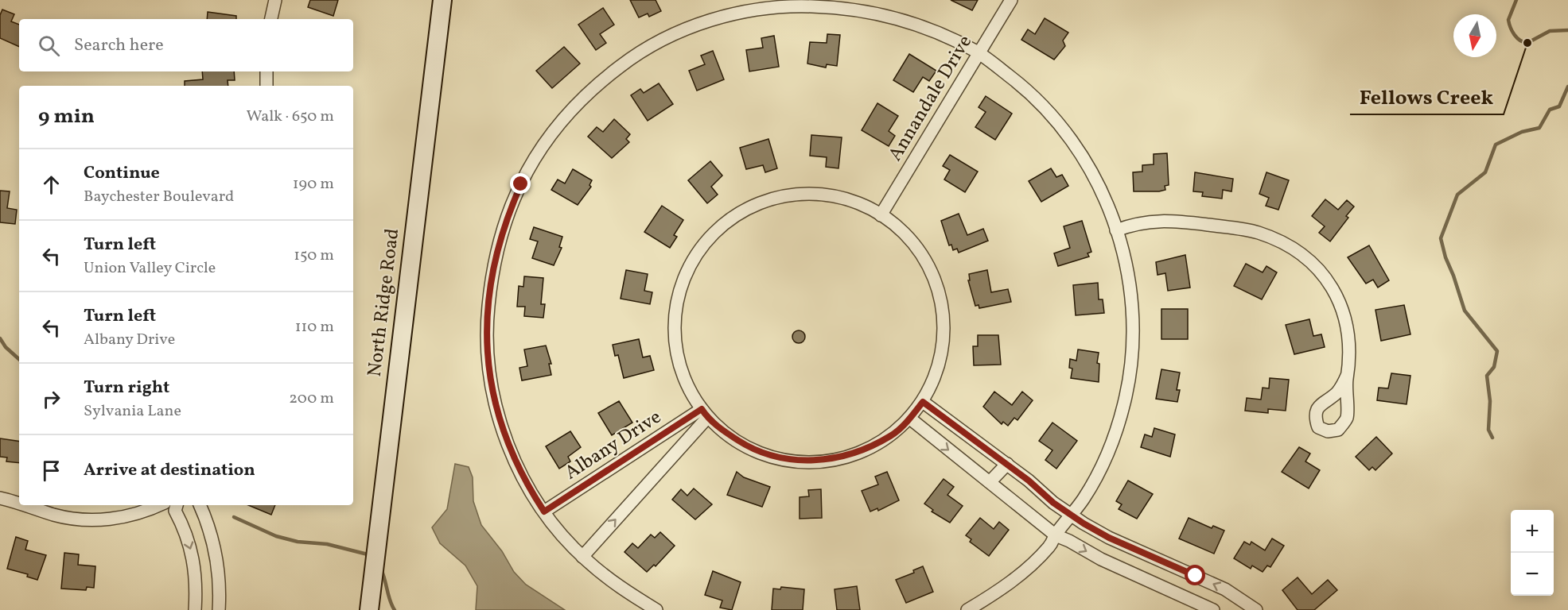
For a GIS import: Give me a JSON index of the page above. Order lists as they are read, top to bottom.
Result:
{
  "streets": {
    "street": ["Annandale Drive", "North Ridge Road", "Albany Drive"]
  },
  "places": ["Fellows Creek"],
  "north": "bottom",
  "page": {
    "search": "Search here",
    "heading": ["9 min", "Walk · 650 m"],
    "list": [
      ["Continue", "Baychester Boulevard", "190 m"],
      ["Turn left", "Union Valley Circle", "150 m"],
      ["Turn left", "Albany Drive", "110 m"],
      ["Turn right", "Sylvania Lane", "200 m"],
      "Arrive at destination"
    ],
    "map_buttons": ["+", "−"]
  }
}
